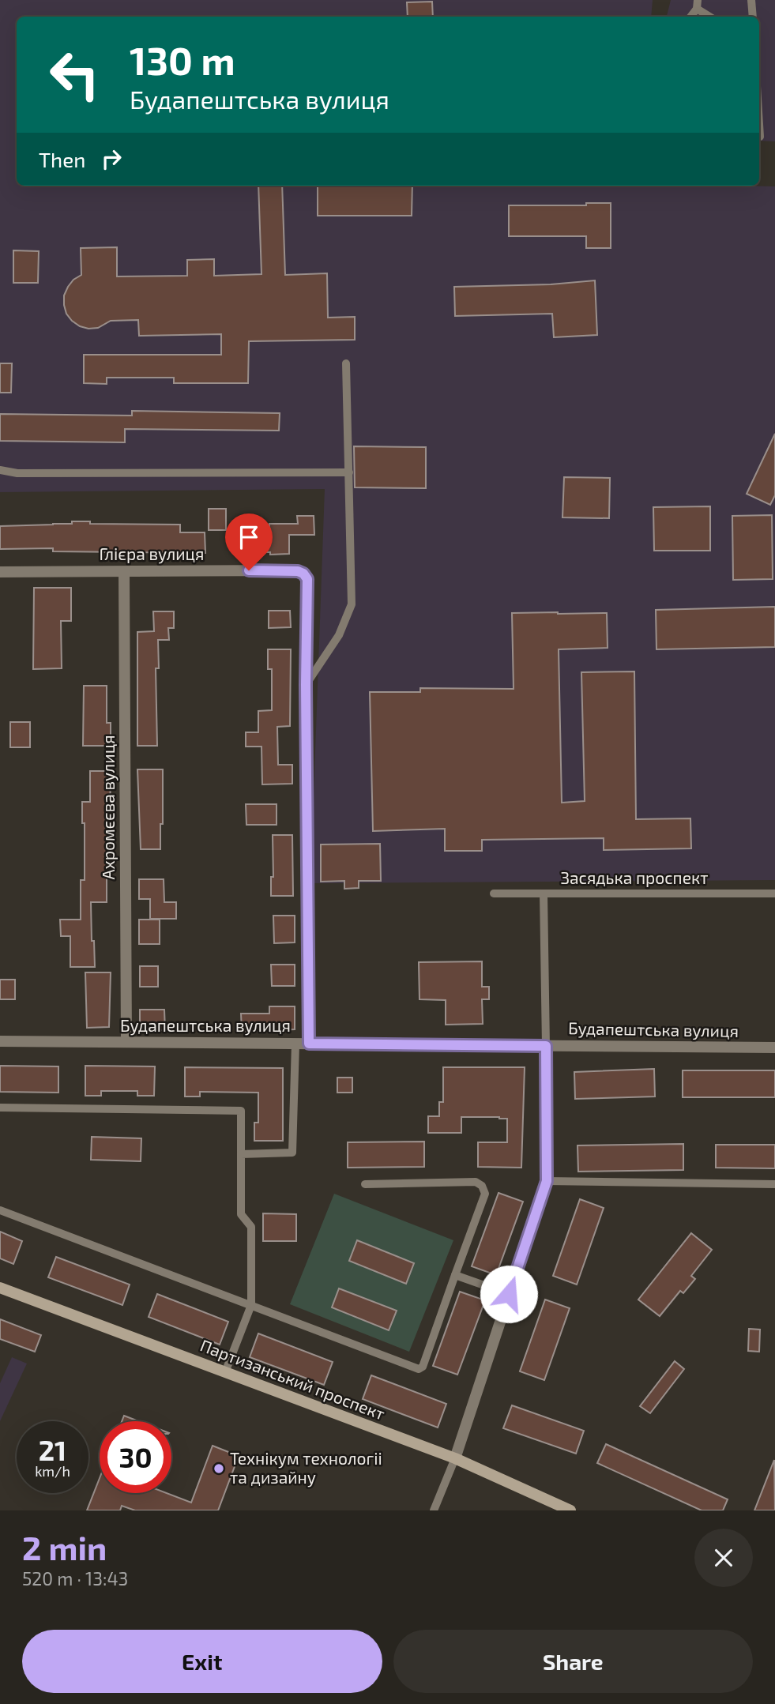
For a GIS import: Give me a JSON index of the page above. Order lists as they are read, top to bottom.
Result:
{
  "streets": {
    "street": [
      "Глієра вулиця",
      "Ахромєєва вулиця",
      "Будапештська вулиця",
      "Партизанський проспект"
    ],
    "lane": ["Засядька проспект"]
  },
  "crossings": [
    ["Глієра вулиця", "Ахромєєва вулиця"],
    ["Ахромєєва вулиця", "Будапештська вулиця"]
  ],
  "places": ["Технікум технологіі та дизайну"],
  "page": {
    "turn": ["130 m", "Будапештська вулиця"],
    "then": "Then",
    "speed": "21 km/h",
    "limit": "30",
    "heading": ["2 min", "520 m · 13:43"],
    "buttons": ["Exit", "Share"]
  }
}
